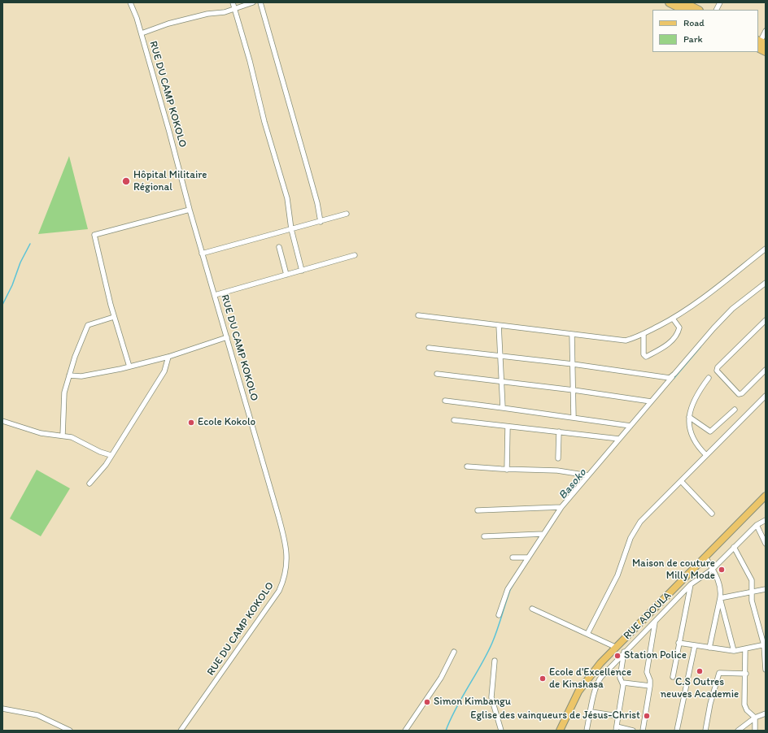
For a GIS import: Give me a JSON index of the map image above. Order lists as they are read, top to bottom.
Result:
{
  "streets": {
    "street": ["RUE DU CAMP KOKOLO", "RUE ADOULA"]
  },
  "water": ["Basoko"],
  "places": [
    "Hôpital Militaire Régional",
    "Ecole Kokolo",
    "Maison de couture Milly Mode",
    "Station Police",
    "C.S Outres neuves Academie",
    "Ecole d'Excellence de Kinshasa",
    "Simon Kimbangu",
    "Eglise des vainqueurs de Jésus-Christ"
  ],
  "legend": ["Road", "Park"]
}
